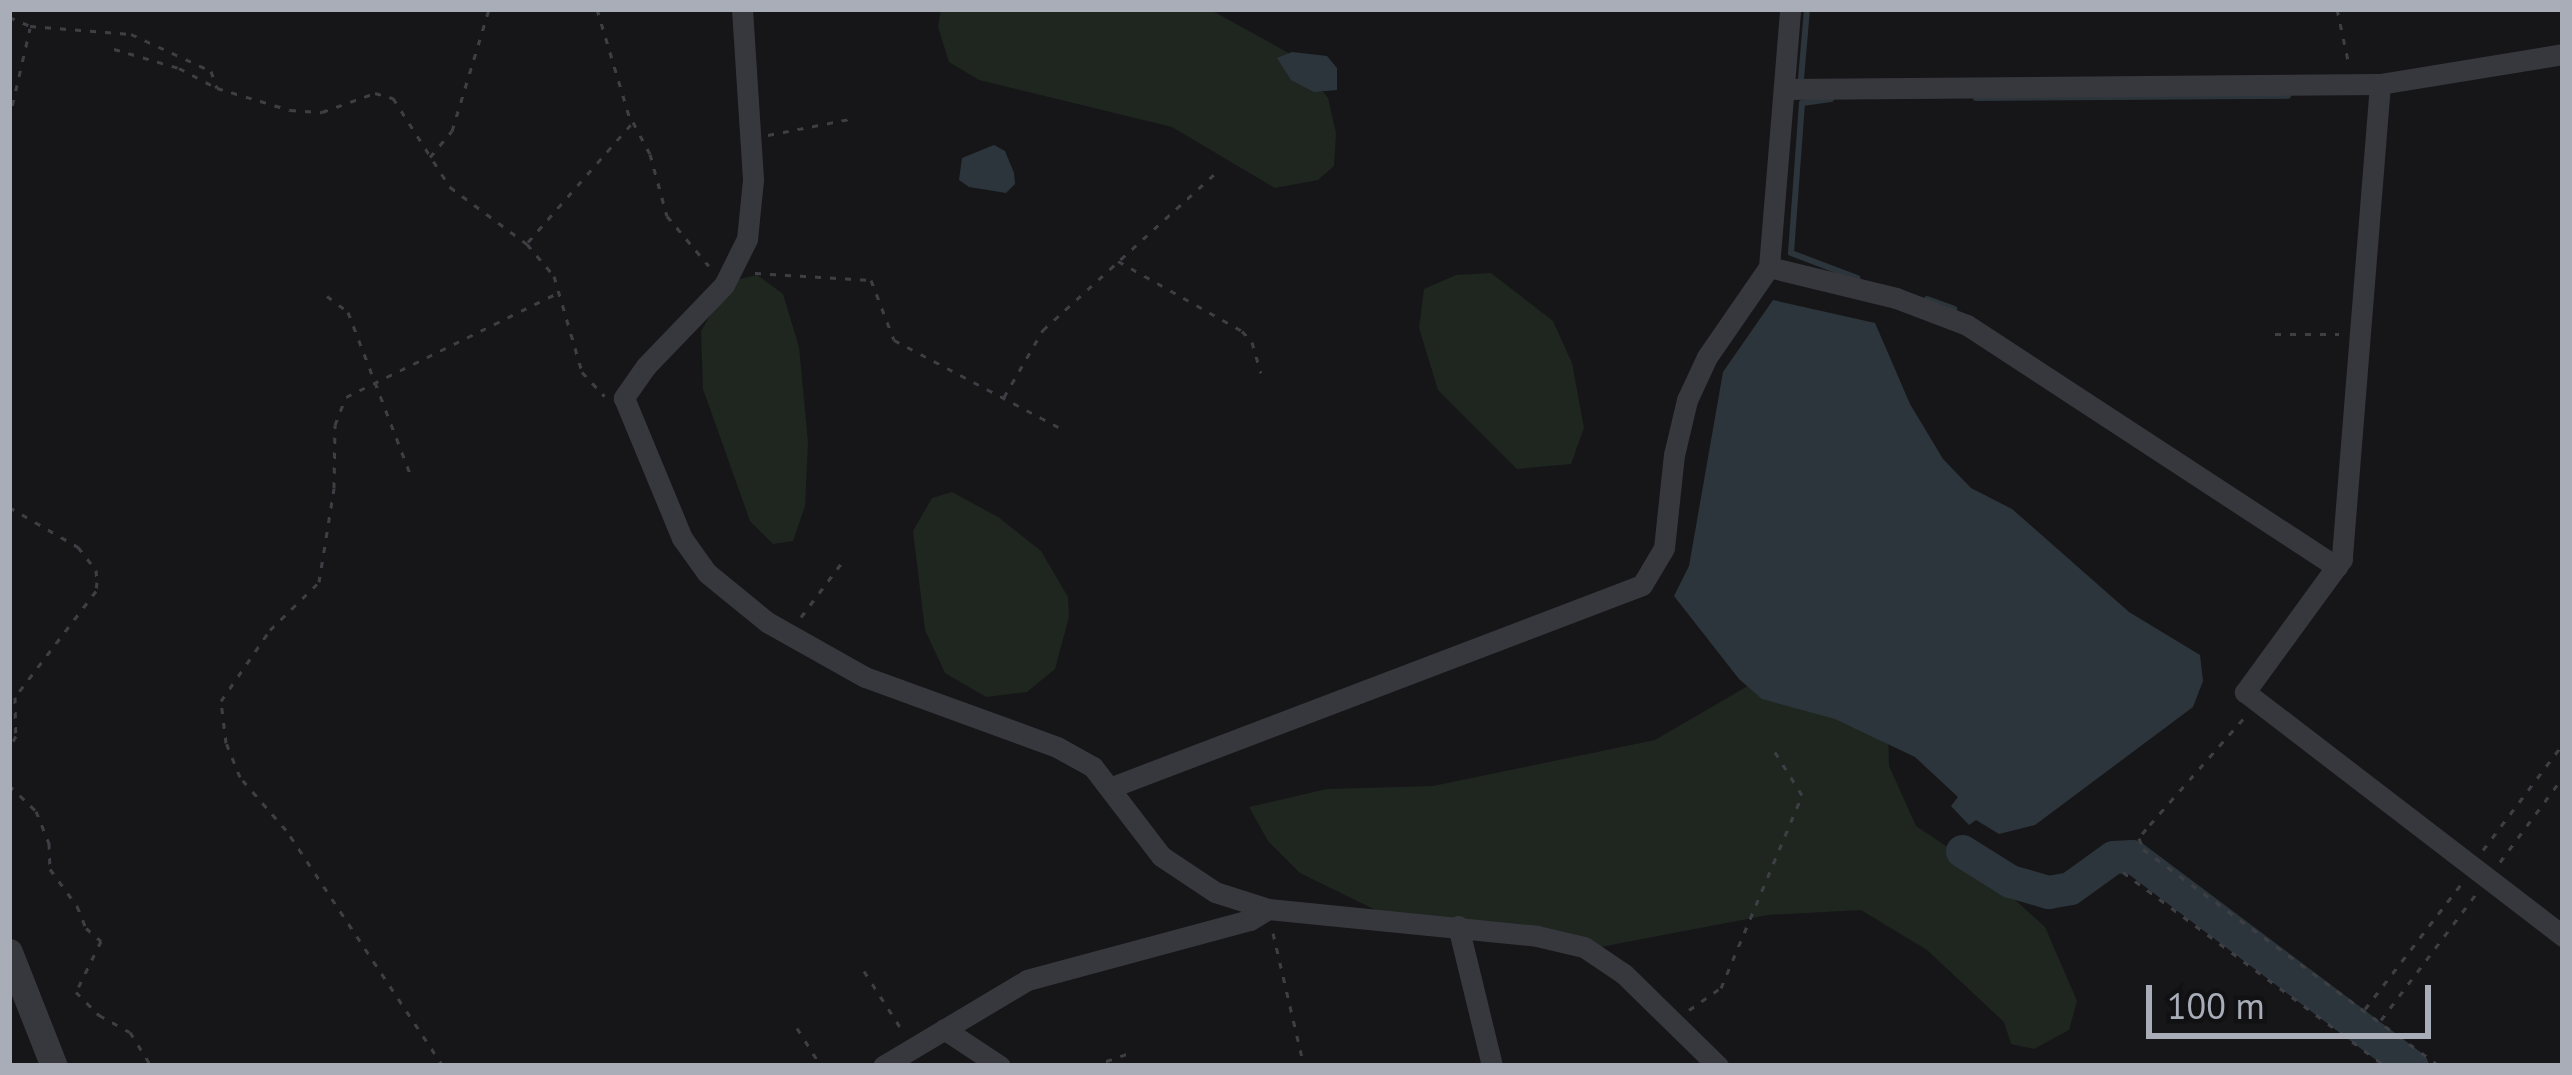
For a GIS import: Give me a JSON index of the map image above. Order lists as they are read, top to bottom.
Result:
{
  "scale_bar": "100 m"
}
